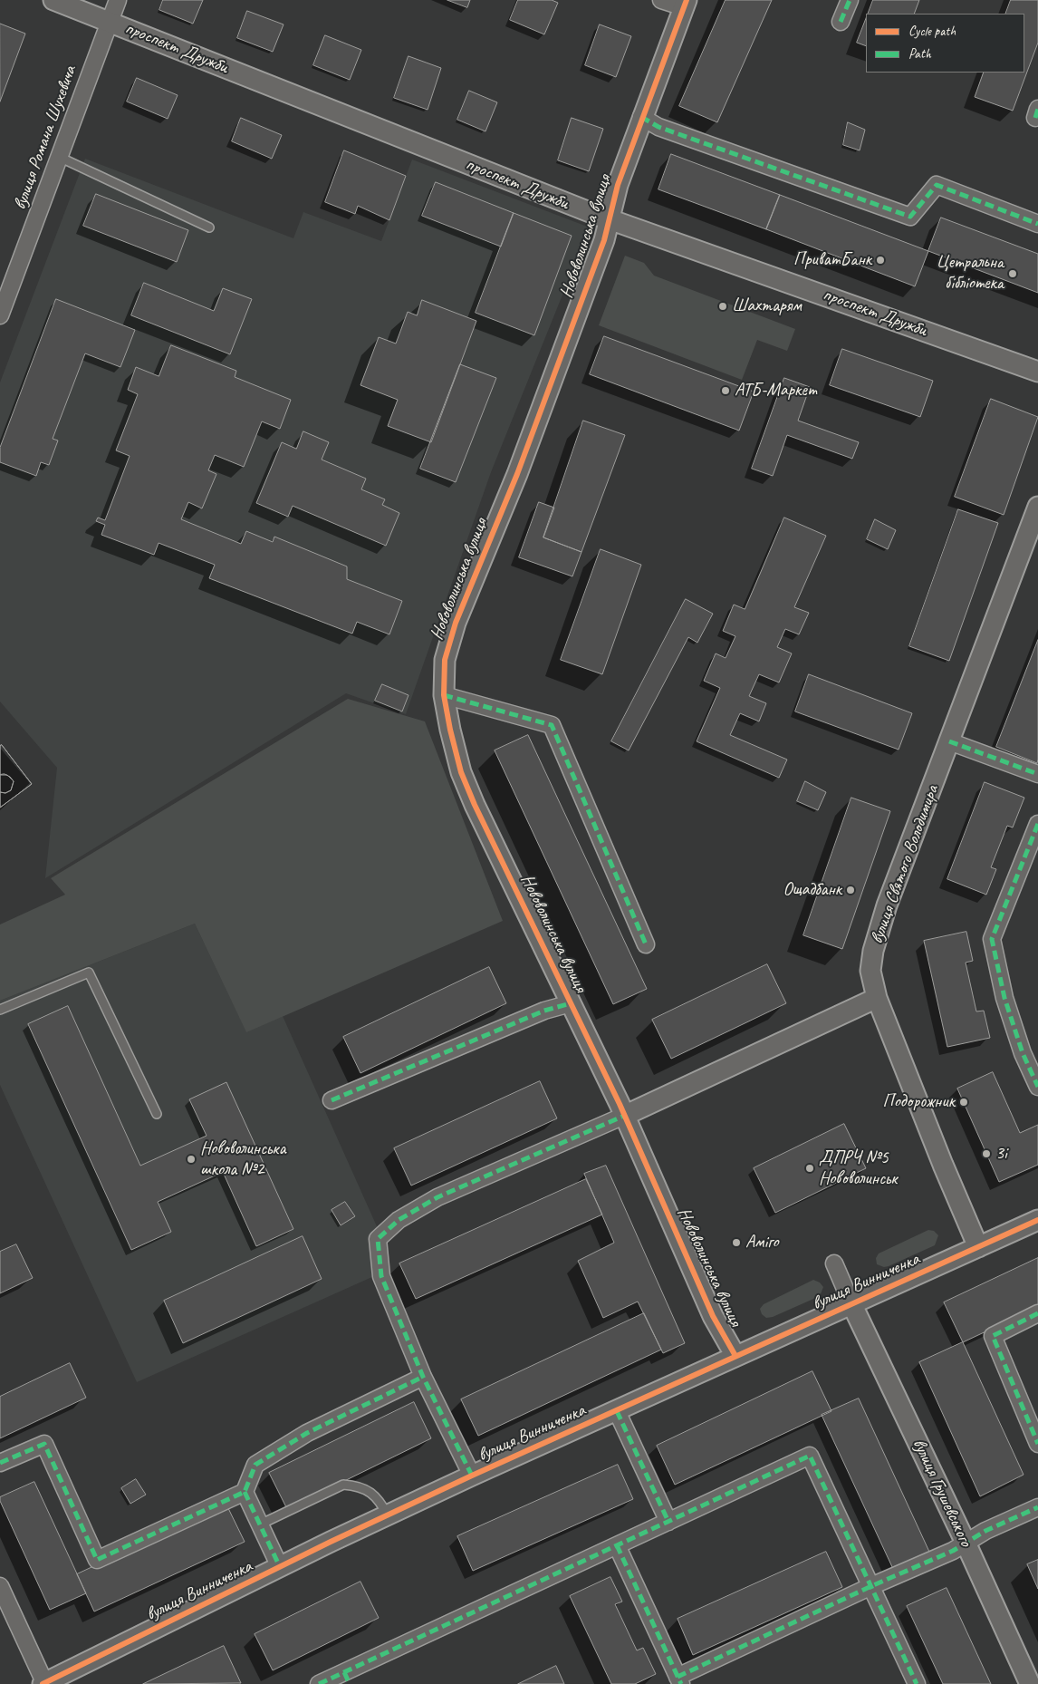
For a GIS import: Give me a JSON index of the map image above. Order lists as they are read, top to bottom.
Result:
{
  "streets": {
    "street": [
      "проспект Дружби",
      "вулиця Романа Шухевича",
      "Нововолинська вулиця",
      "вулиця Святого Володимира",
      "вулиця Винниченка",
      "вулиця Грушевського"
    ]
  },
  "crossings": [
    ["проспект Дружби", "вулиця Романа Шухевича"],
    ["проспект Дружби", "Нововолинська вулиця"],
    ["Нововолинська вулиця", "вулиця Винниченка"],
    ["вулиця Святого Володимира", "вулиця Винниченка"],
    ["вулиця Винниченка", "вулиця Грушевського"]
  ],
  "places": [
    "ПриватБанк",
    "Цетральна бібліотека",
    "Шахтарям",
    "АТБ-Маркет",
    "Ощадбанк",
    "Подорожник",
    "3і",
    "Нововолинська школа №2",
    "ДПРЧ №5 Нововолинськ",
    "Аміго"
  ],
  "legend": ["Cycle path", "Path"]
}
